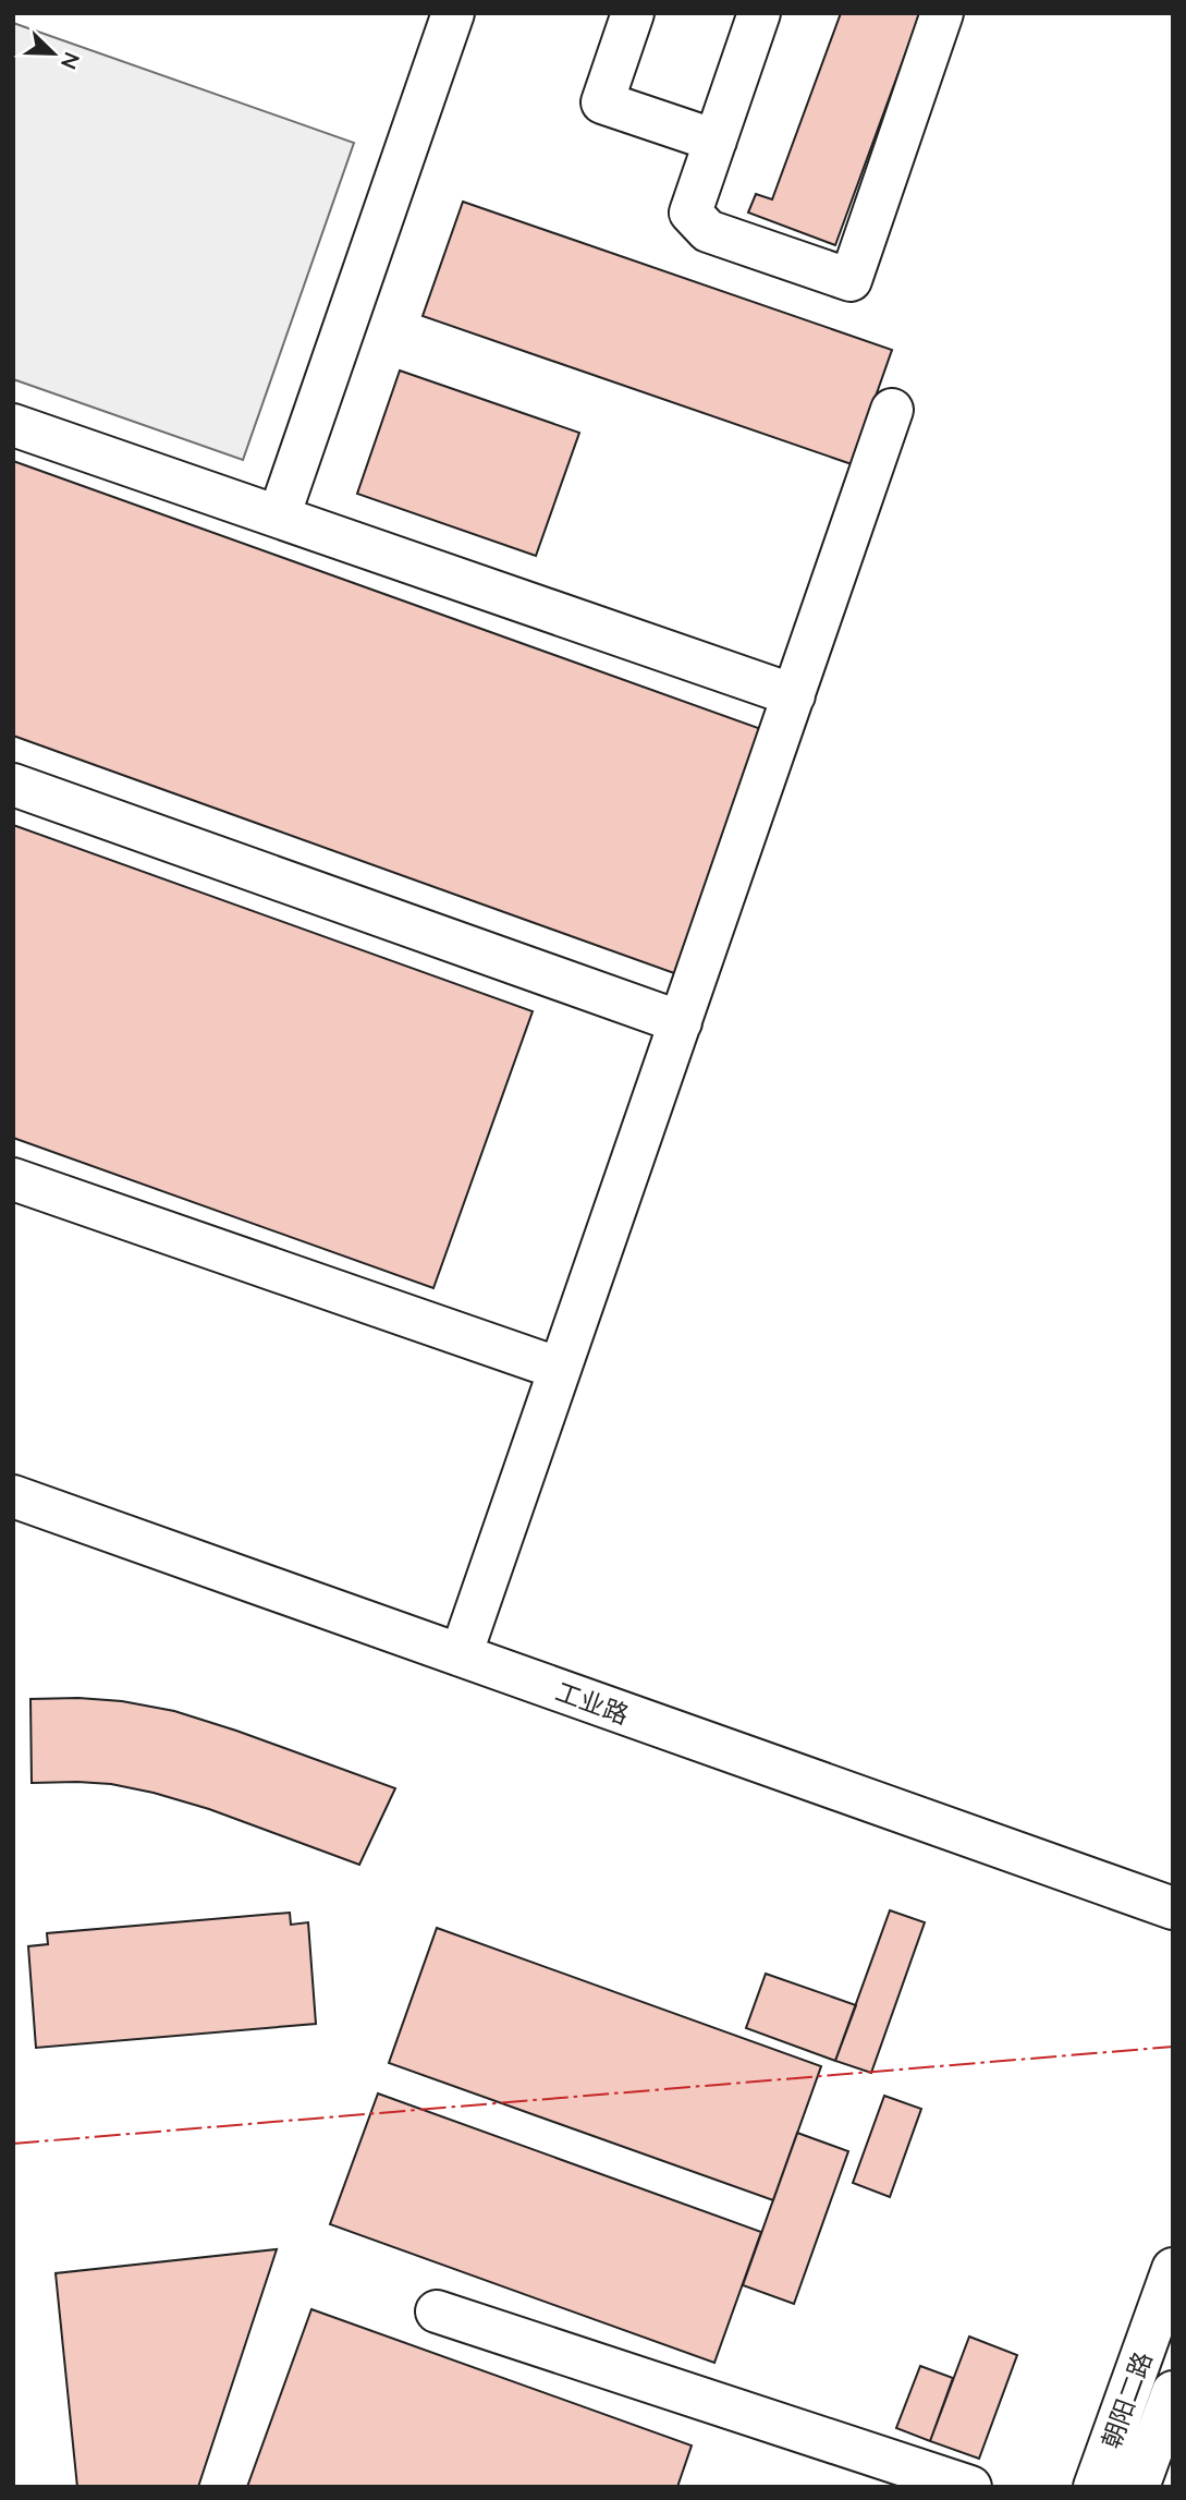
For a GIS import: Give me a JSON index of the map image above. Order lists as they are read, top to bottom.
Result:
{
  "streets": {
    "street": ["工业路", "朝阳二路"]
  },
  "north": "bottom right"
}
